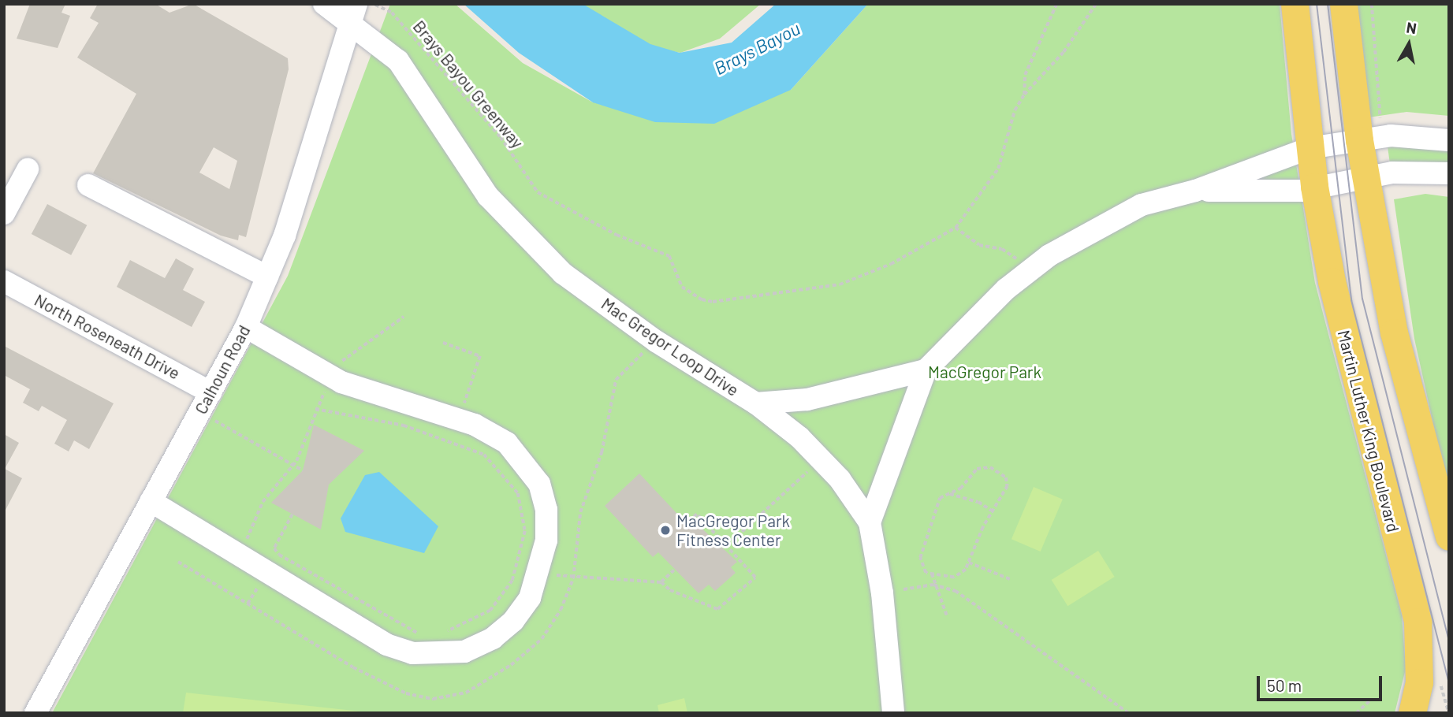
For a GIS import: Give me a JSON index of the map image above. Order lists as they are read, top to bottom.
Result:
{
  "streets": {
    "main road": ["Martin Luther King Boulevard"],
    "street": ["North Roseneath Drive", "Mac Gregor Loop Drive", "Calhoun Road"],
    "path": ["Brays Bayou Greenway"]
  },
  "crossings": [
    ["North Roseneath Drive", "Calhoun Road"],
    ["Mac Gregor Loop Drive", "Calhoun Road"]
  ],
  "water": ["Brays Bayou"],
  "parks": ["MacGregor Park"],
  "places": ["MacGregor Park Fitness Center"],
  "scale_bar": "50 m",
  "north": "top"
}
